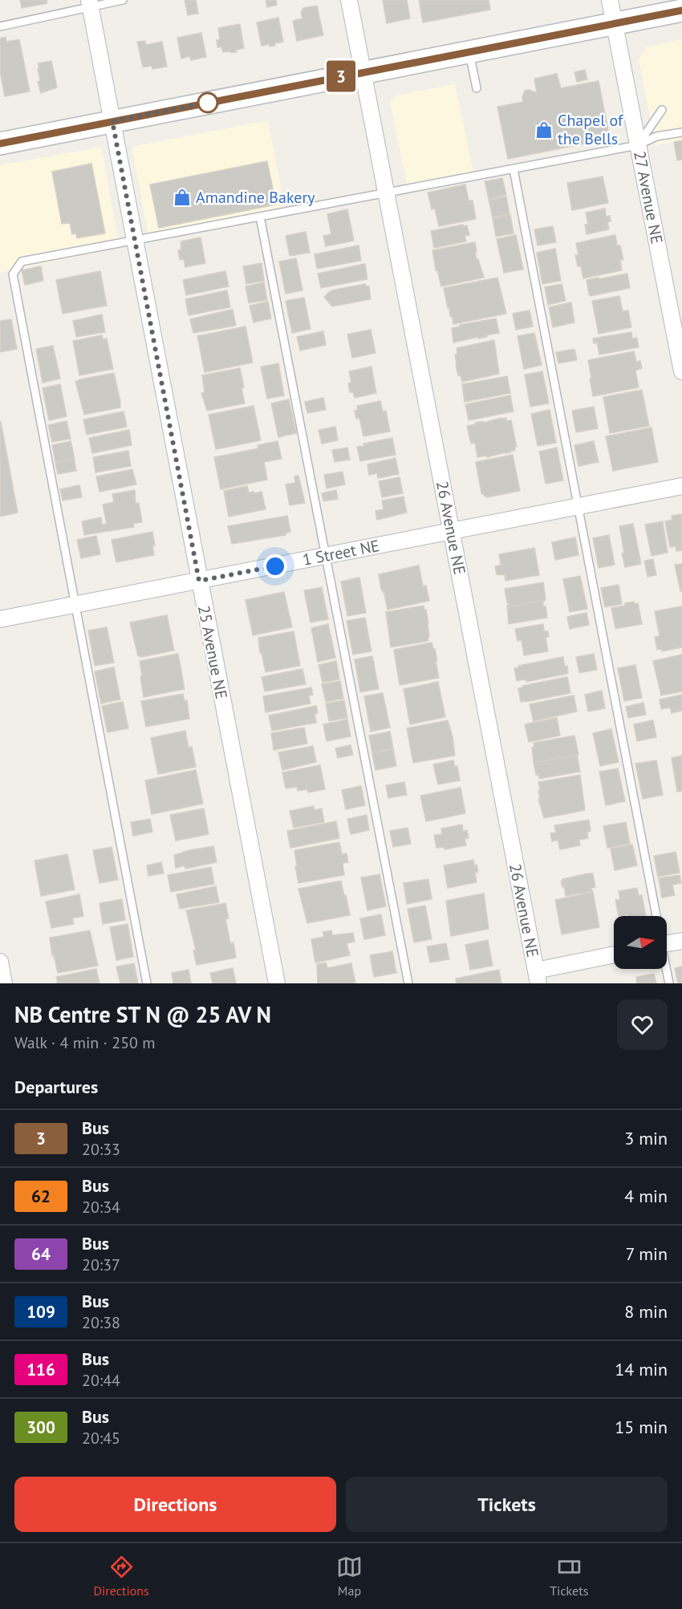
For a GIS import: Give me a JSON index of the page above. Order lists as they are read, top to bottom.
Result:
{
  "streets": {
    "street": [
      "27 Avenue NE",
      "26 Avenue NE",
      "1 Street NE",
      "25 Avenue NE"
    ]
  },
  "crossings": [
    ["26 Avenue NE", "1 Street NE"],
    ["1 Street NE", "25 Avenue NE"]
  ],
  "places": {
    "shop": ["Chapel of the Bells", "Amandine Bakery"]
  },
  "lines": ["bus line 3"],
  "north": "right",
  "page": {
    "on_map": "3",
    "heading": [
      ["NB Centre ST N @ 25 AV N", "Walk · 4 min · 250 m"],
      "Departures"
    ],
    "list": [
      {
        "mark": "3",
        "name": "Bus",
        "note": "20:33",
        "value": "3 min"
      },
      {
        "mark": "62",
        "name": "Bus",
        "note": "20:34",
        "value": "4 min"
      },
      {
        "mark": "64",
        "name": "Bus",
        "note": "20:37",
        "value": "7 min"
      },
      {
        "mark": "109",
        "name": "Bus",
        "note": "20:38",
        "value": "8 min"
      },
      {
        "mark": "116",
        "name": "Bus",
        "note": "20:44",
        "value": "14 min"
      },
      {
        "mark": "300",
        "name": "Bus",
        "note": "20:45",
        "value": "15 min"
      }
    ],
    "buttons": ["Directions", "Tickets"],
    "tabs": ["Directions", "Map", "Tickets"]
  }
}
